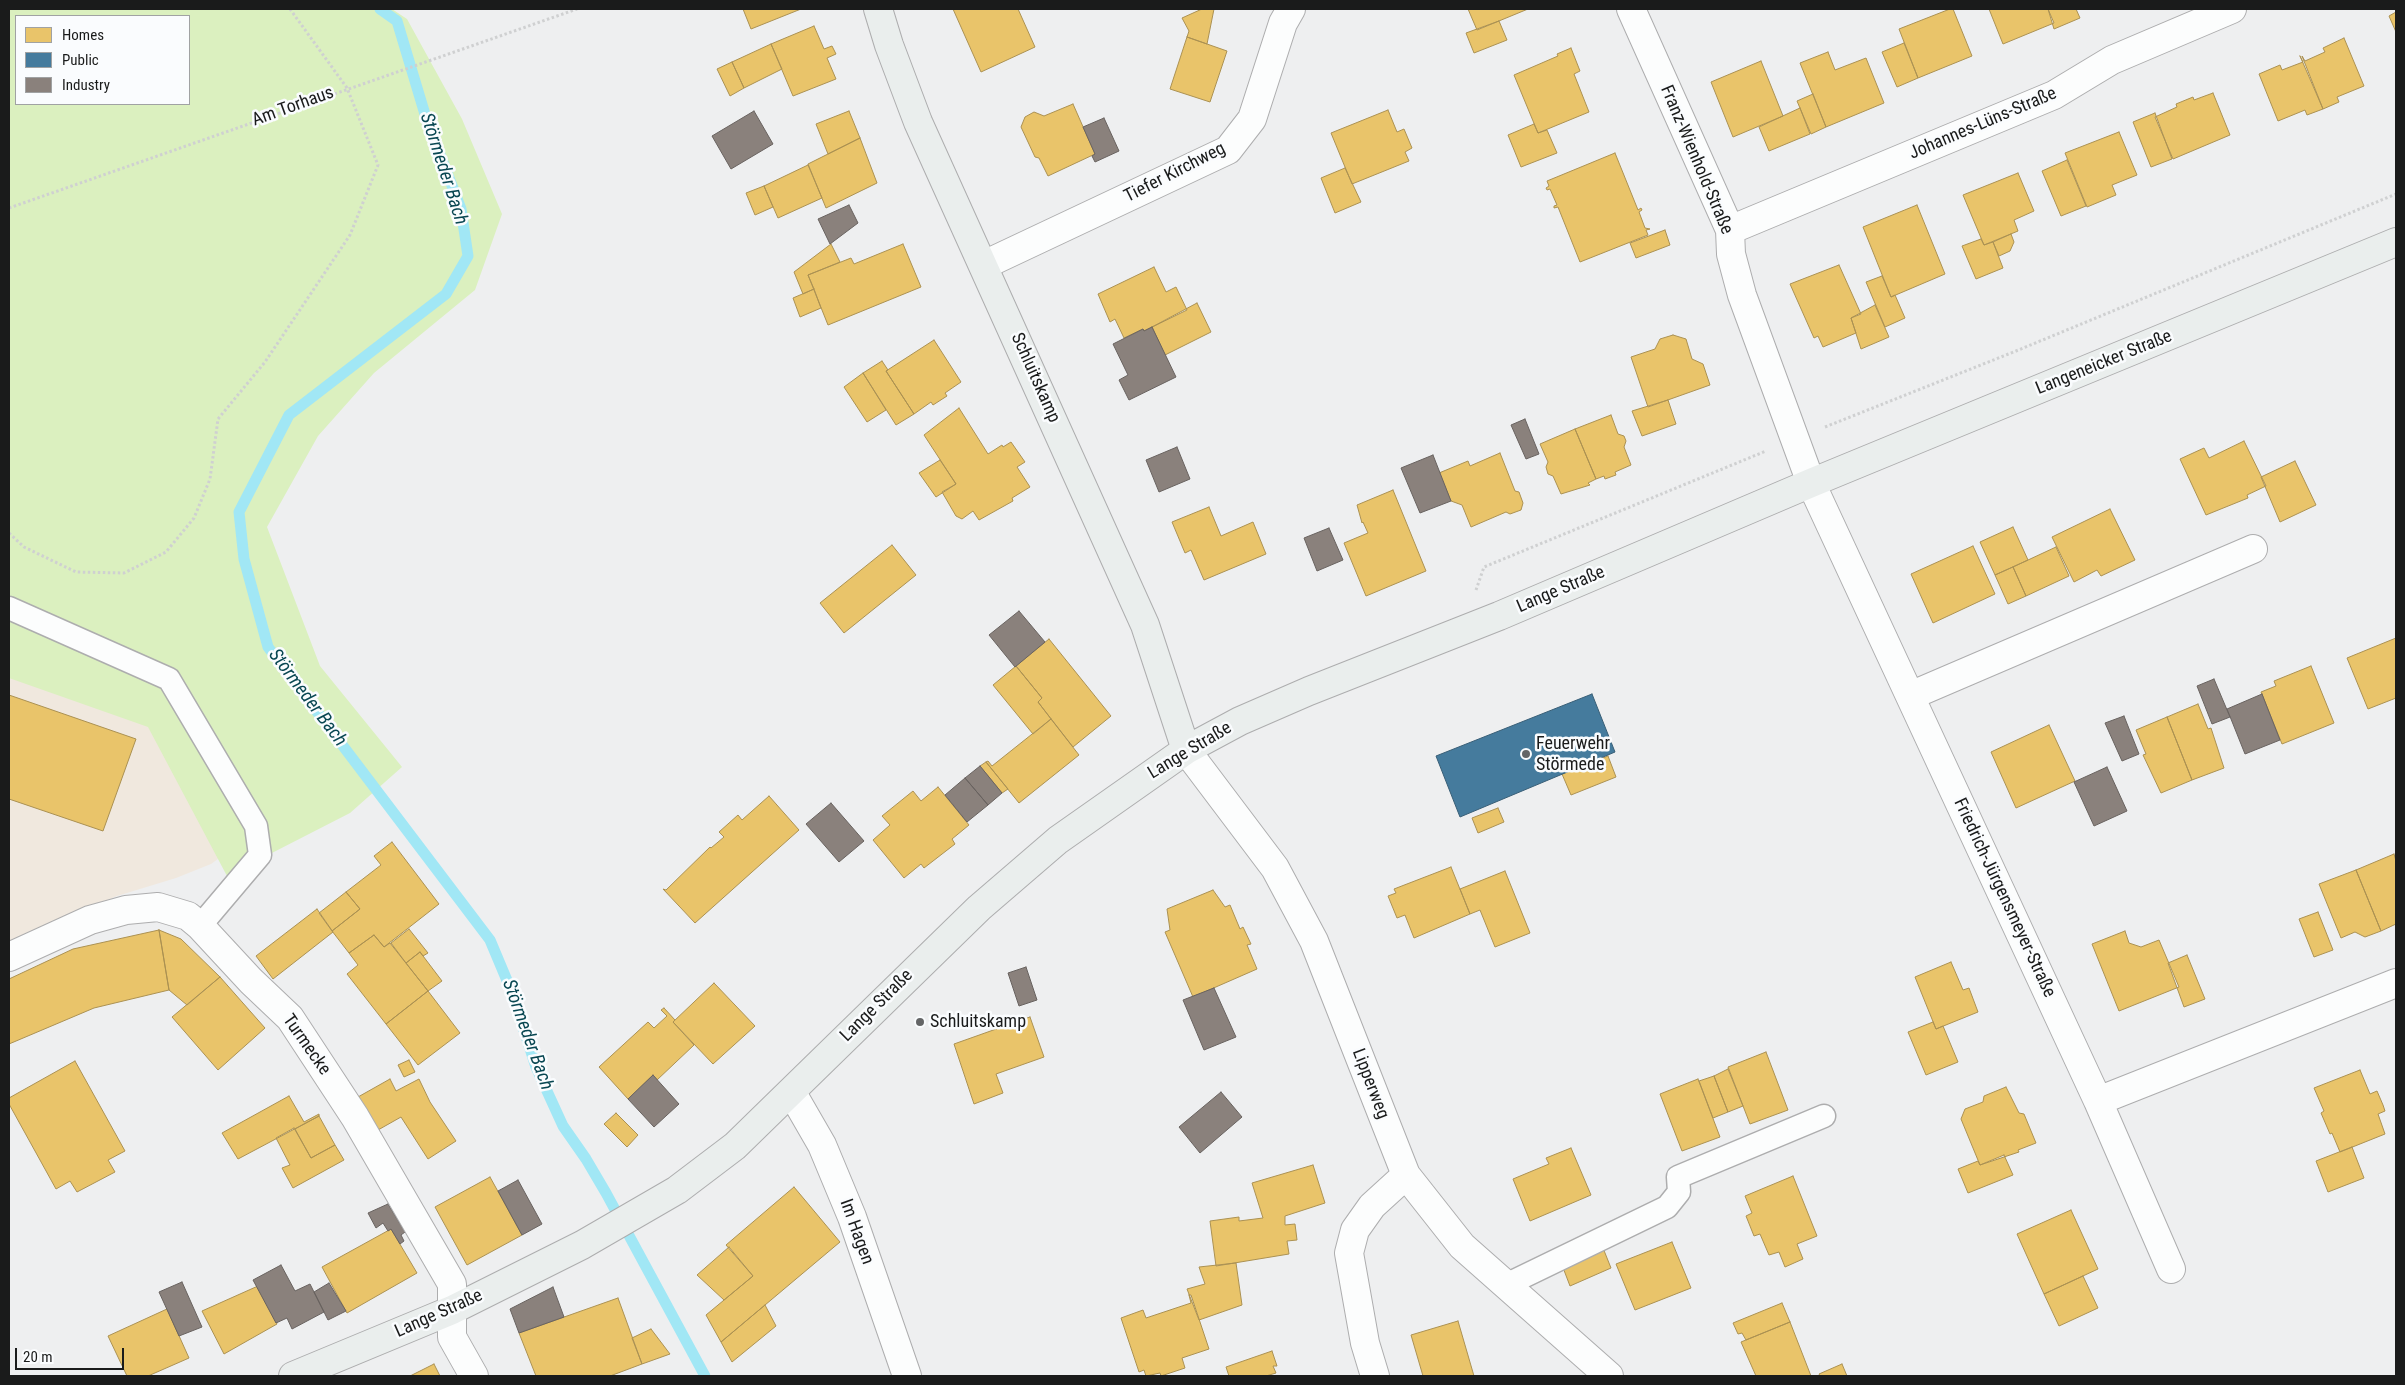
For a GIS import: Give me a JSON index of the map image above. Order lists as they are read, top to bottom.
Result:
{
  "streets": {
    "main road": ["Langeneicker Straße", "Schluitskamp", "Lange Straße"],
    "street": [
      "Johannes-Lüns-Straße",
      "Franz-Wienhold-Straße",
      "Tiefer Kirchweg",
      "Friedrich-Jürgensmeyer-Straße",
      "Turmecke",
      "Lipperweg",
      "Im Hagen"
    ],
    "path": ["Am Torhaus"]
  },
  "crossings": [
    ["Johannes-Lüns-Straße", "Franz-Wienhold-Straße"],
    ["Franz-Wienhold-Straße", "Langeneicker Straße"],
    ["Franz-Wienhold-Straße", "Lange Straße"],
    ["Franz-Wienhold-Straße", "Friedrich-Jürgensmeyer-Straße"],
    ["Tiefer Kirchweg", "Schluitskamp"],
    ["Langeneicker Straße", "Lange Straße"],
    ["Langeneicker Straße", "Friedrich-Jürgensmeyer-Straße"],
    ["Schluitskamp", "Lange Straße"],
    ["Schluitskamp", "Lipperweg"],
    ["Lange Straße", "Friedrich-Jürgensmeyer-Straße"],
    ["Lange Straße", "Turmecke"],
    ["Lange Straße", "Lipperweg"],
    ["Lange Straße", "Im Hagen"]
  ],
  "water": ["Störmeder Bach"],
  "places": ["Feuerwehr Störmede", "Schluitskamp"],
  "legend": ["Homes", "Public", "Industry"],
  "scale_bar": "20 m"
}
